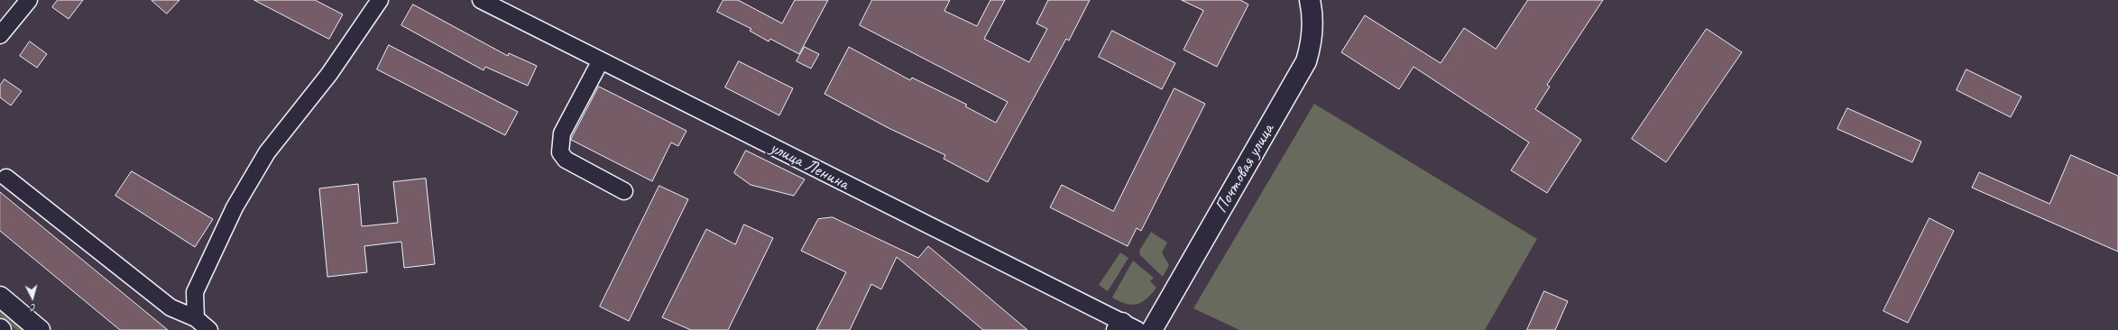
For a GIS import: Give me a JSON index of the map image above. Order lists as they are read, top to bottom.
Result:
{
  "streets": {
    "main road": ["Почтовая улица"],
    "street": ["улица Ленина"]
  },
  "north": "bottom"
}
